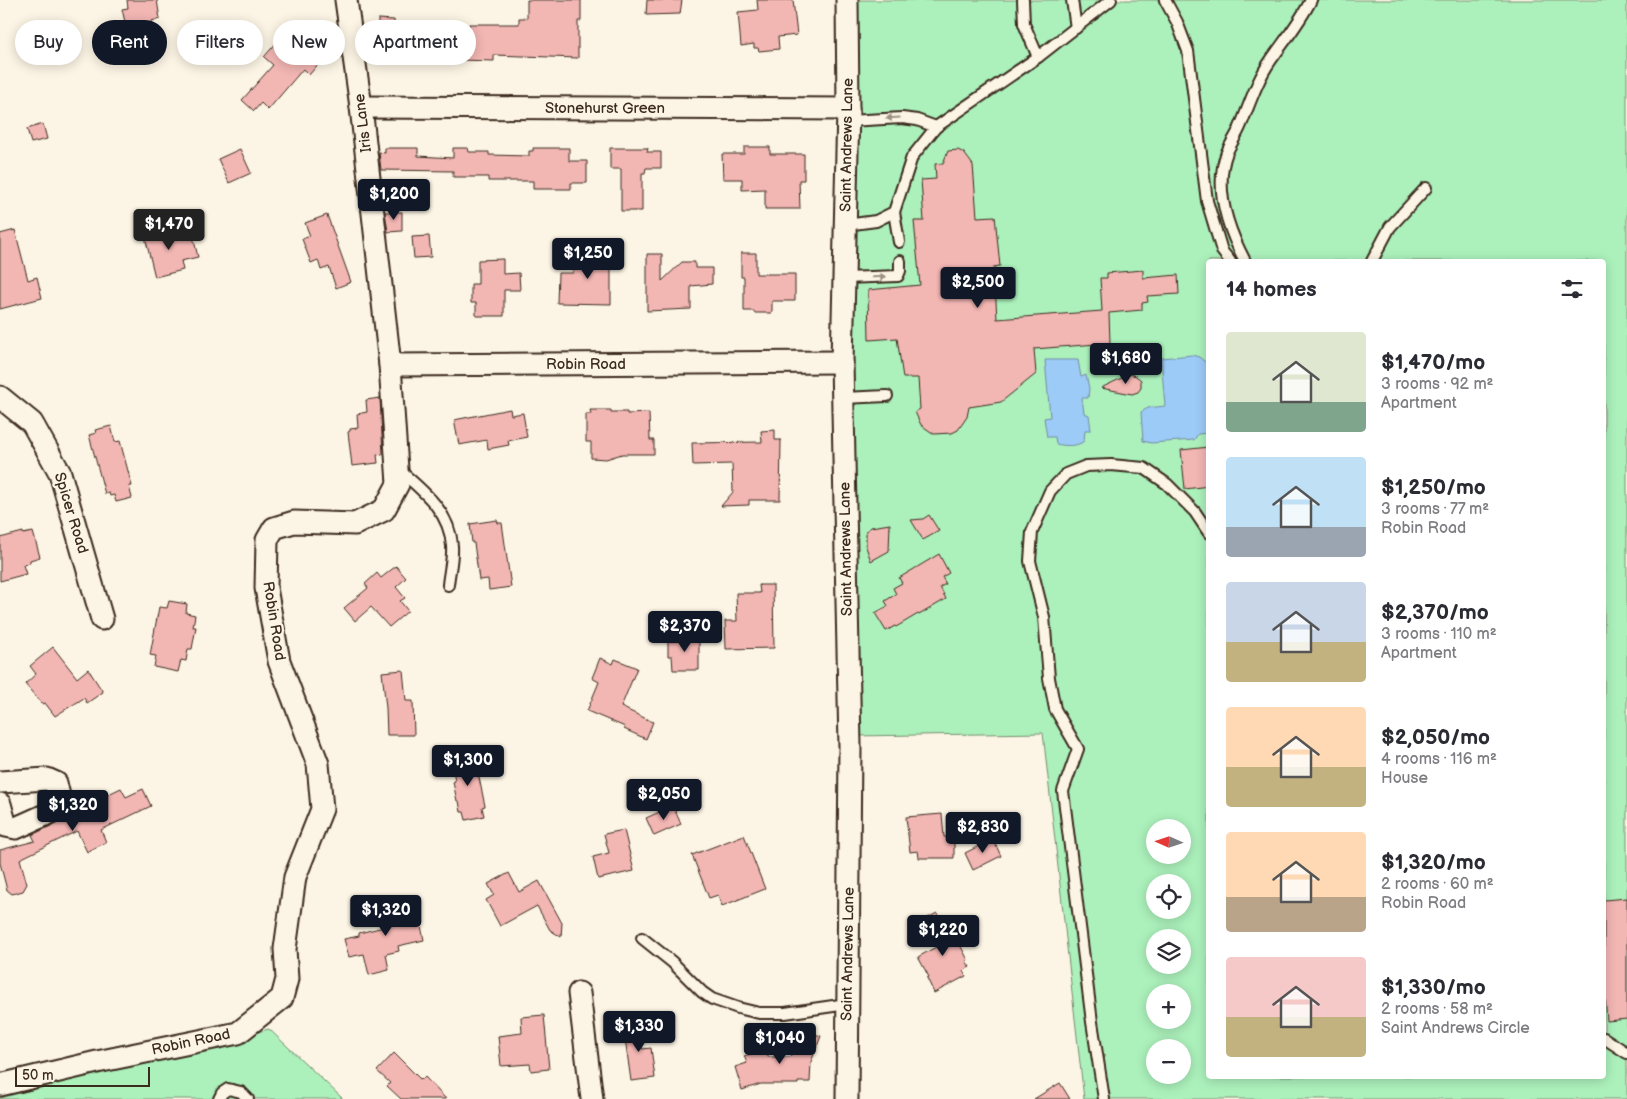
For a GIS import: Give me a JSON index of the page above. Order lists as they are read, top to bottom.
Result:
{
  "streets": {
    "street": [
      "Stonehurst Green",
      "Iris Lane",
      "Saint Andrews Lane",
      "Robin Road",
      "Spicer Road"
    ]
  },
  "crossings": [
    ["Stonehurst Green", "Iris Lane"],
    ["Stonehurst Green", "Saint Andrews Lane"],
    ["Iris Lane", "Robin Road"],
    ["Saint Andrews Lane", "Robin Road"]
  ],
  "scale_bar": "50 m",
  "north": "left",
  "page": {
    "chip": [
      "Buy",
      "Rent",
      "Filters",
      "New",
      "Apartment"
    ],
    "price": [
      "$1,200",
      "$1,470",
      "$1,250",
      "$2,500",
      "$1,680",
      "$2,370",
      "$1,300",
      "$2,050",
      "$1,320",
      "$2,830",
      "$1,320",
      "$1,220",
      "$1,330",
      "$1,040"
    ],
    "heading": "14 homes",
    "list": [
      {
        "name": "$1,470/mo",
        "note": "3 rooms · 92 m² · Apartment"
      },
      {
        "name": "$1,250/mo",
        "note": "3 rooms · 77 m² · Robin Road"
      },
      {
        "name": "$2,370/mo",
        "note": "3 rooms · 110 m² · Apartment"
      },
      {
        "name": "$2,050/mo",
        "note": "4 rooms · 116 m² · House"
      },
      {
        "name": "$1,320/mo",
        "note": "2 rooms · 60 m² · Robin Road"
      },
      {
        "name": "$1,330/mo",
        "note": "2 rooms · 58 m² · Saint Andrews Circle"
      }
    ],
    "map_buttons": ["+", "−"],
    "scale": "50 m"
  }
}
